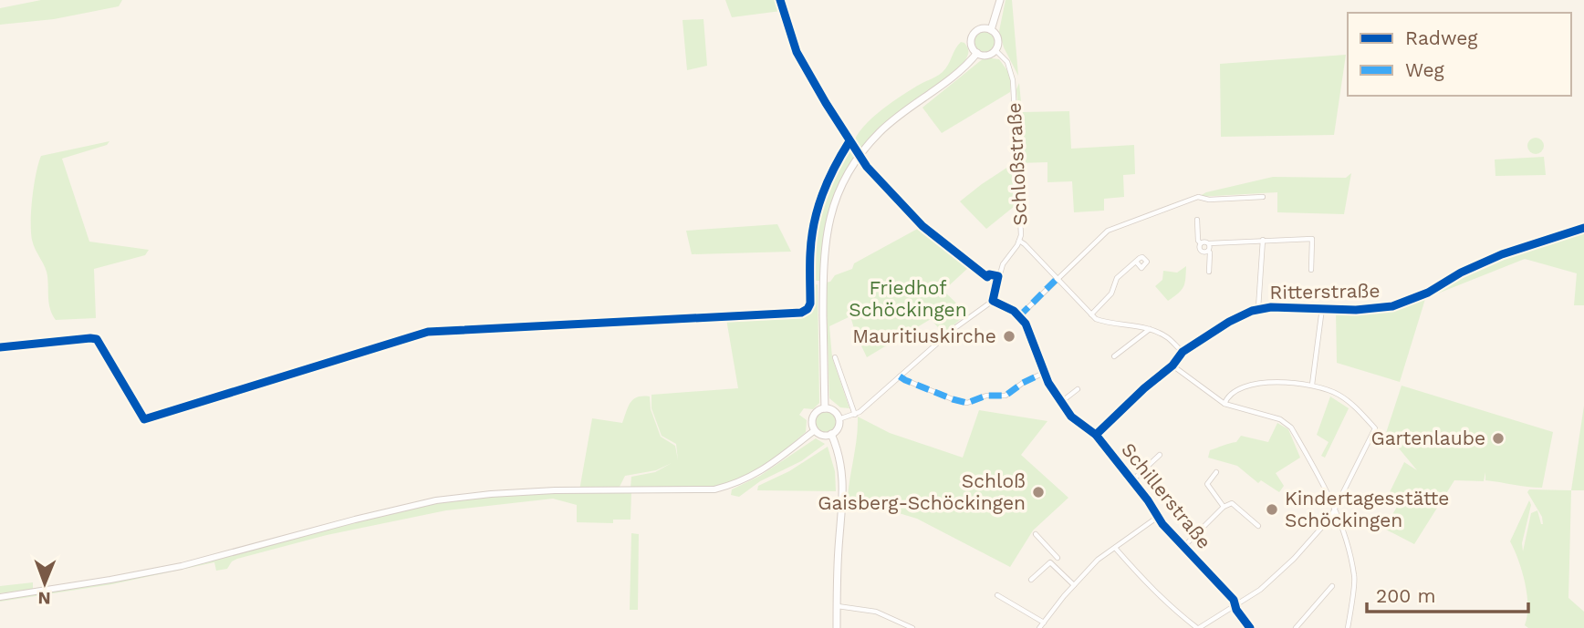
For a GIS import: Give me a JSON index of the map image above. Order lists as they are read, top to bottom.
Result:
{
  "streets": {
    "street": ["Schloßstraße", "Ritterstraße", "Schillerstraße"]
  },
  "crossings": [
    ["Ritterstraße", "Schillerstraße"]
  ],
  "parks": ["Friedhof Schöckingen"],
  "places": [
    "Mauritiuskirche",
    "Gartenlaube",
    "Schloß Gaisberg-Schöckingen",
    "Kindertagesstätte Schöckingen"
  ],
  "legend": ["Radweg", "Weg"],
  "scale_bar": "200 m",
  "north": "bottom"
}
